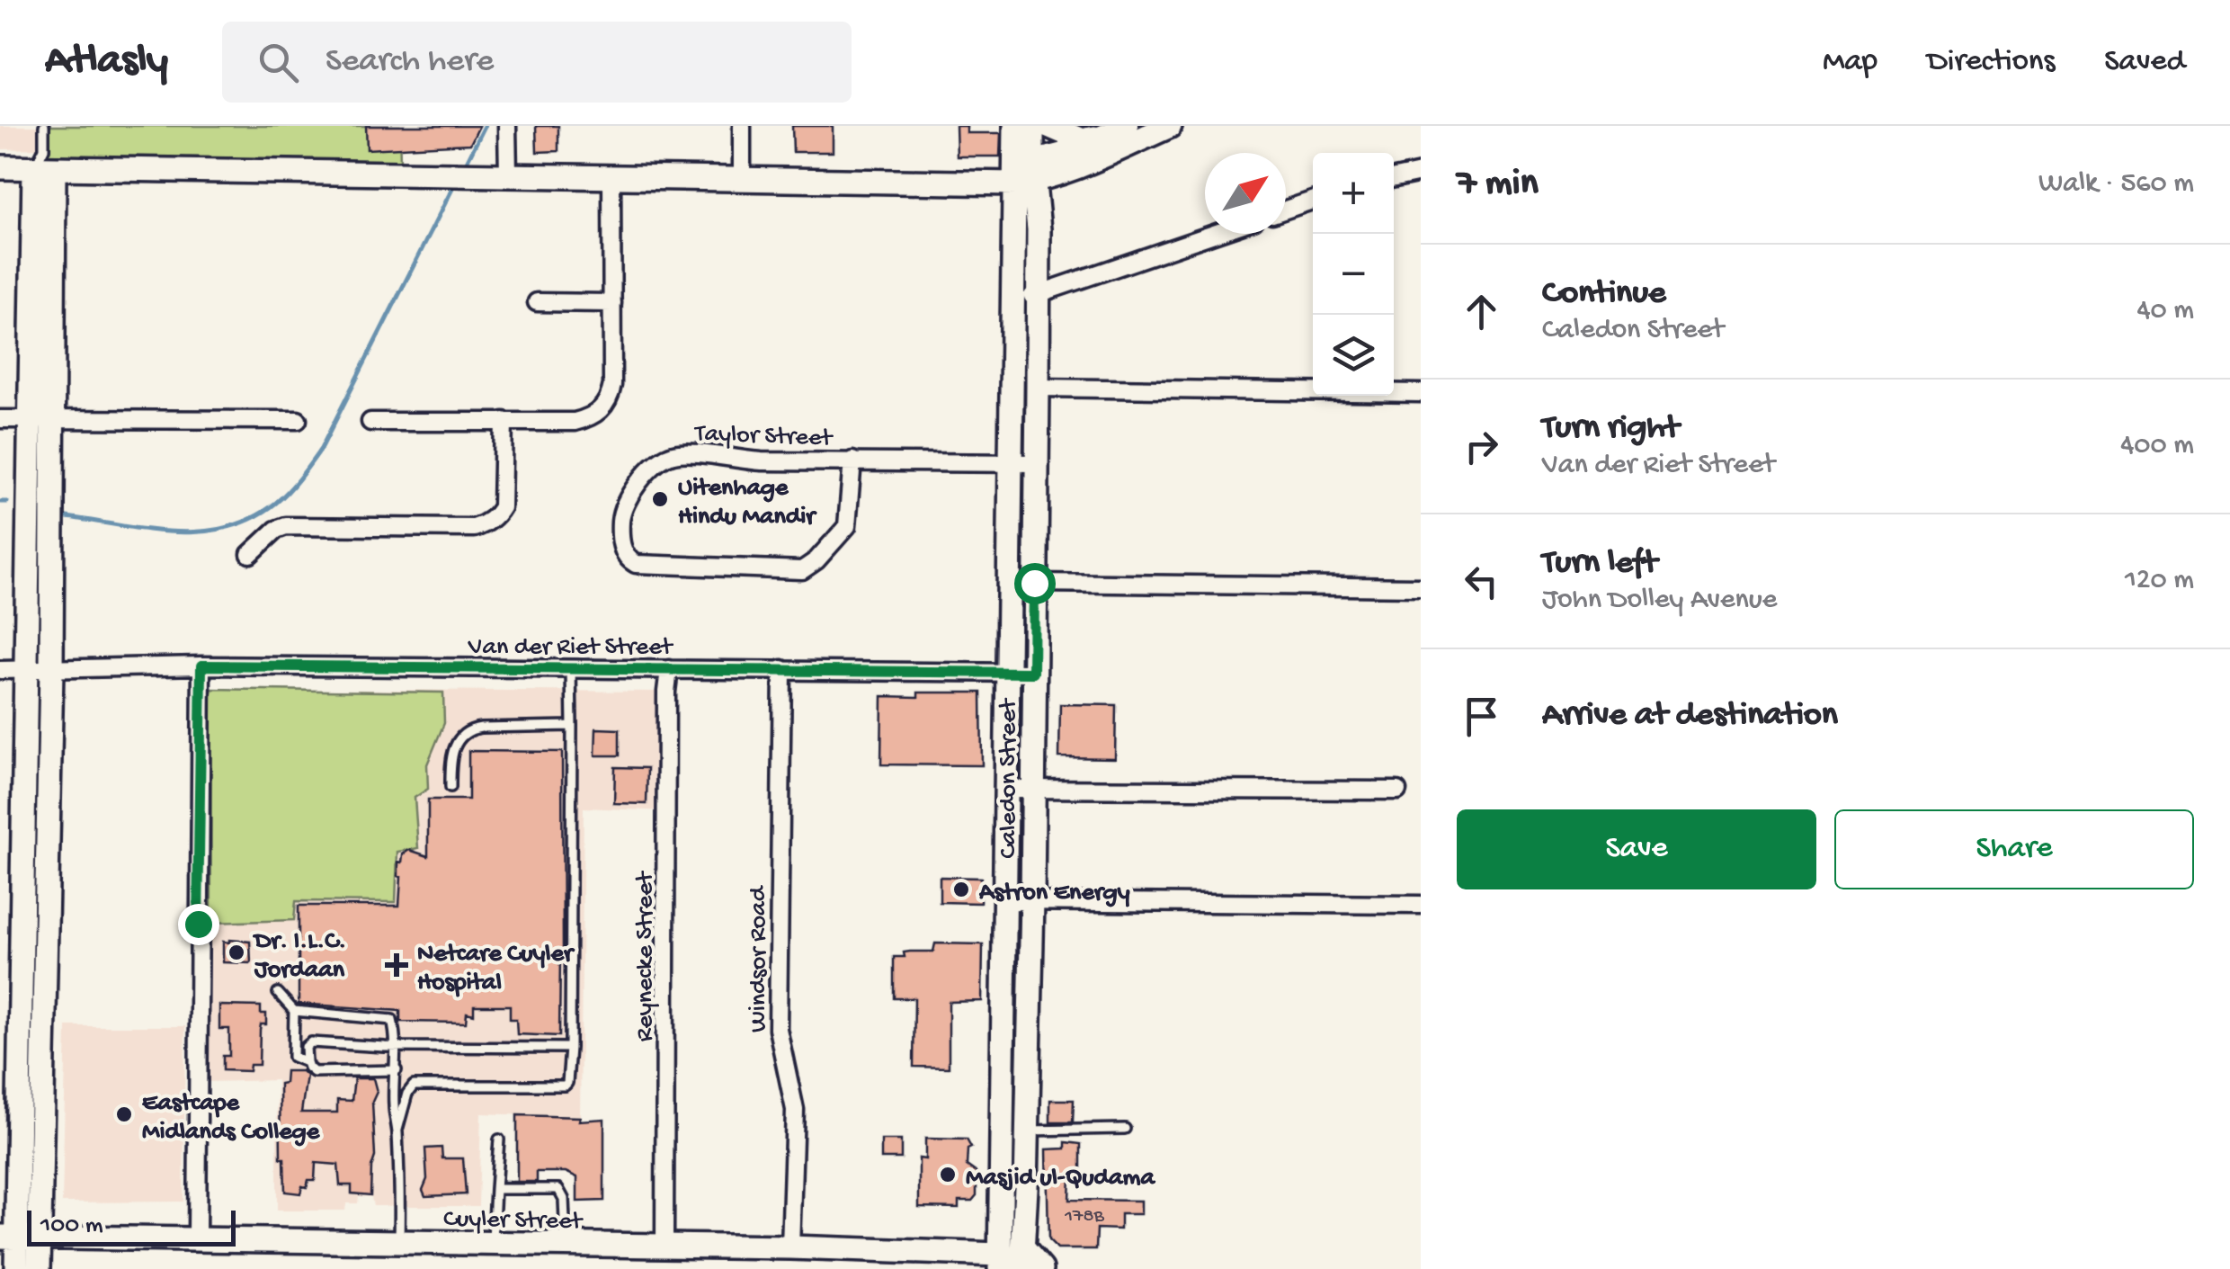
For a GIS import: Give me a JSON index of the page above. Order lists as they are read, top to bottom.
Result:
{
  "streets": {
    "main road": ["Caledon Street", "Cuyler Street"],
    "street": [
      "Taylor Street",
      "Van der Riet Street",
      "Reynecke Street",
      "Windsor Road"
    ]
  },
  "crossings": [
    ["Taylor Street", "Caledon Street"],
    ["Van der Riet Street", "Caledon Street"],
    ["Van der Riet Street", "Reynecke Street"],
    ["Van der Riet Street", "Windsor Road"],
    ["Caledon Street", "Cuyler Street"],
    ["Reynecke Street", "Cuyler Street"],
    ["Windsor Road", "Cuyler Street"]
  ],
  "places": {
    "other": [
      "Uitenhage Hindu Mandir",
      "Astron Energy",
      "Dr. I.L.C. Jordaan",
      "Eastcape Midlands College",
      "Masjid ul-Qudama"
    ],
    "health": ["Netcare Cuyler Hospital"]
  },
  "house_numbers": ["178B"],
  "scale_bar": "100 m",
  "north": "top right",
  "page": {
    "header": "Atlasly",
    "search": "Search here",
    "nav": ["Map", "Directions", "Saved"],
    "heading": ["7 min", "Walk · 560 m"],
    "map_buttons": ["+", "−"],
    "list": [
      ["Continue", "Caledon Street", "40 m"],
      ["Turn right", "Van der Riet Street", "400 m"],
      ["Turn left", "John Dolley Avenue", "120 m"],
      "Arrive at destination"
    ],
    "buttons": ["Save", "Share"],
    "scale": "100 m"
  }
}
